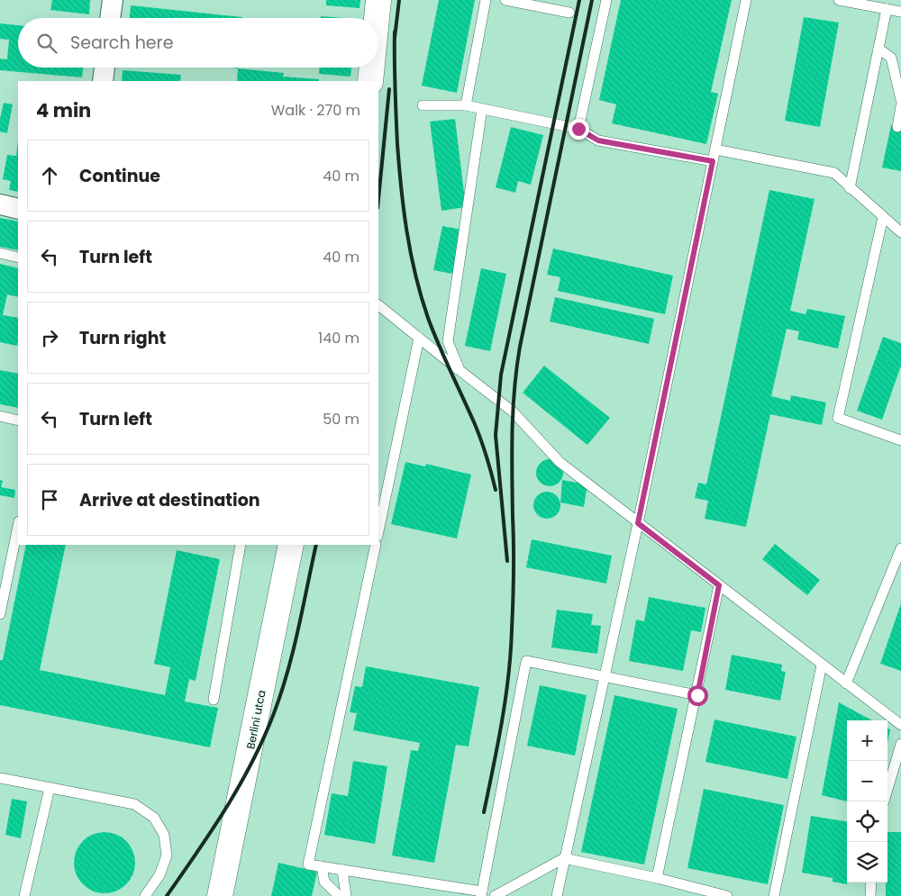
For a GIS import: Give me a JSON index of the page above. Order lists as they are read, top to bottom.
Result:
{
  "streets": {
    "street": ["Berlini utca"]
  },
  "page": {
    "search": "Search here",
    "heading": ["4 min", "Walk · 270 m"],
    "list": [
      ["Continue", "40 m"],
      ["Turn left", "40 m"],
      ["Turn right", "140 m"],
      ["Turn left", "50 m"],
      "Arrive at destination"
    ],
    "map_buttons": ["+", "−"]
  }
}
